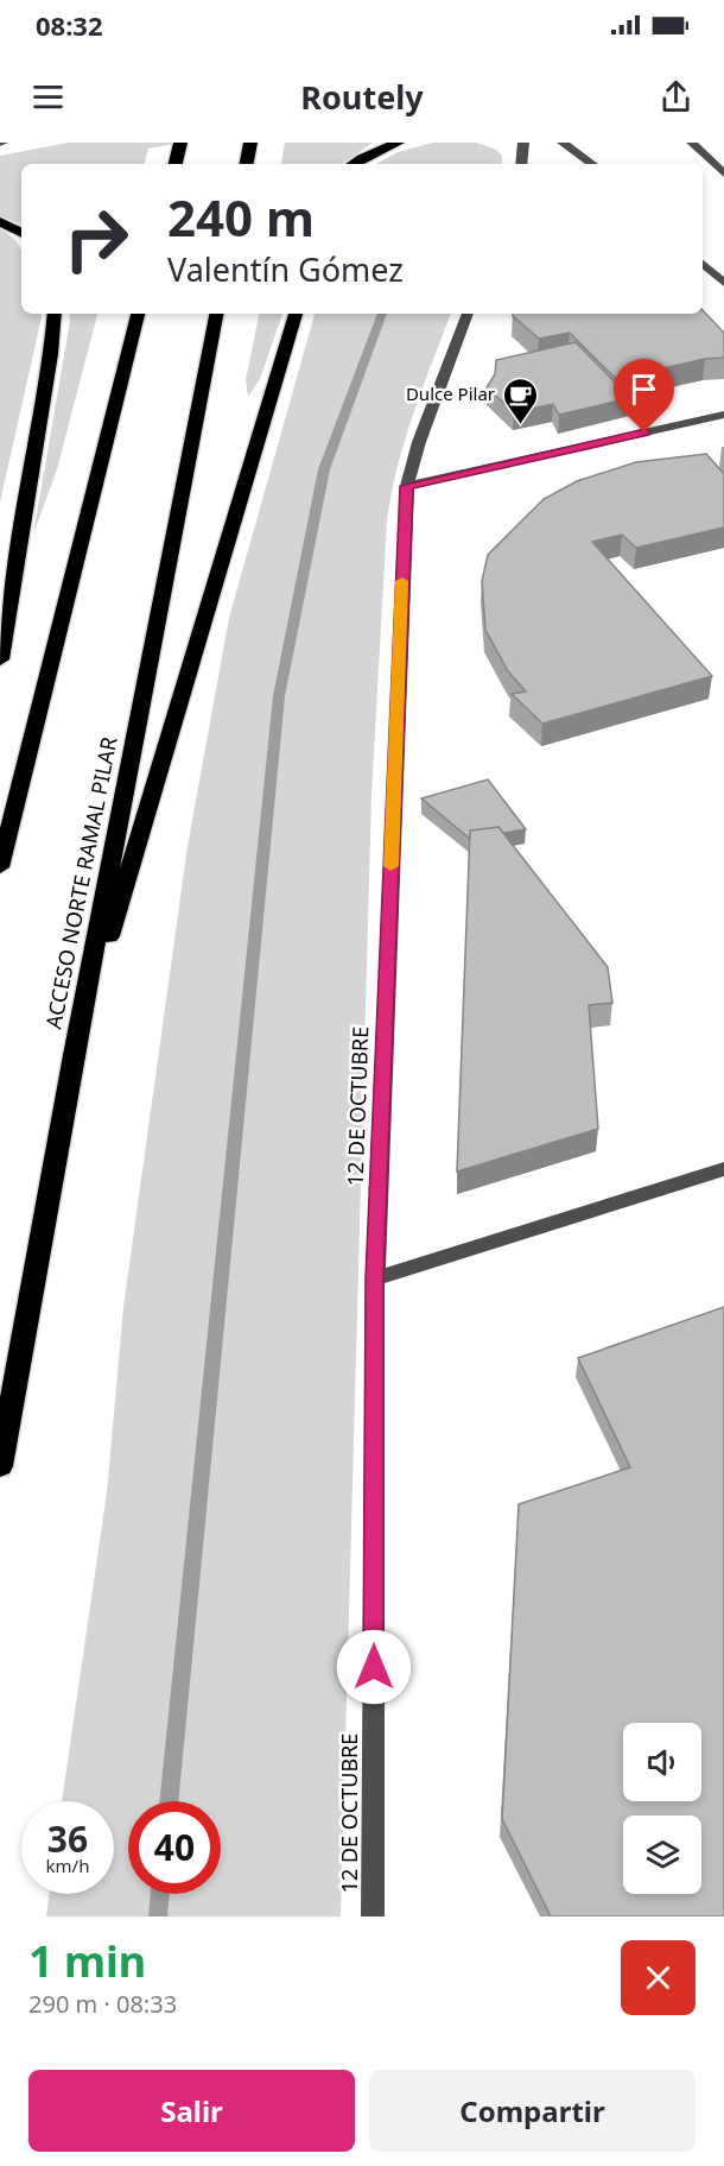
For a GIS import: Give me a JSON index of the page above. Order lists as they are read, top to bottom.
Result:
{
  "streets": {
    "highway": ["ACCESO NORTE RAMAL PILAR"],
    "street": ["12 DE OCTUBRE"]
  },
  "places": {
    "cafe": ["Dulce Pilar"]
  },
  "page": {
    "status": "08:32",
    "header": "Routely",
    "turn": ["240 m", "Valentín Gómez"],
    "speed": "36 km/h",
    "limit": "40",
    "heading": ["1 min", "290 m · 08:33"],
    "buttons": ["Salir", "Compartir"]
  }
}
